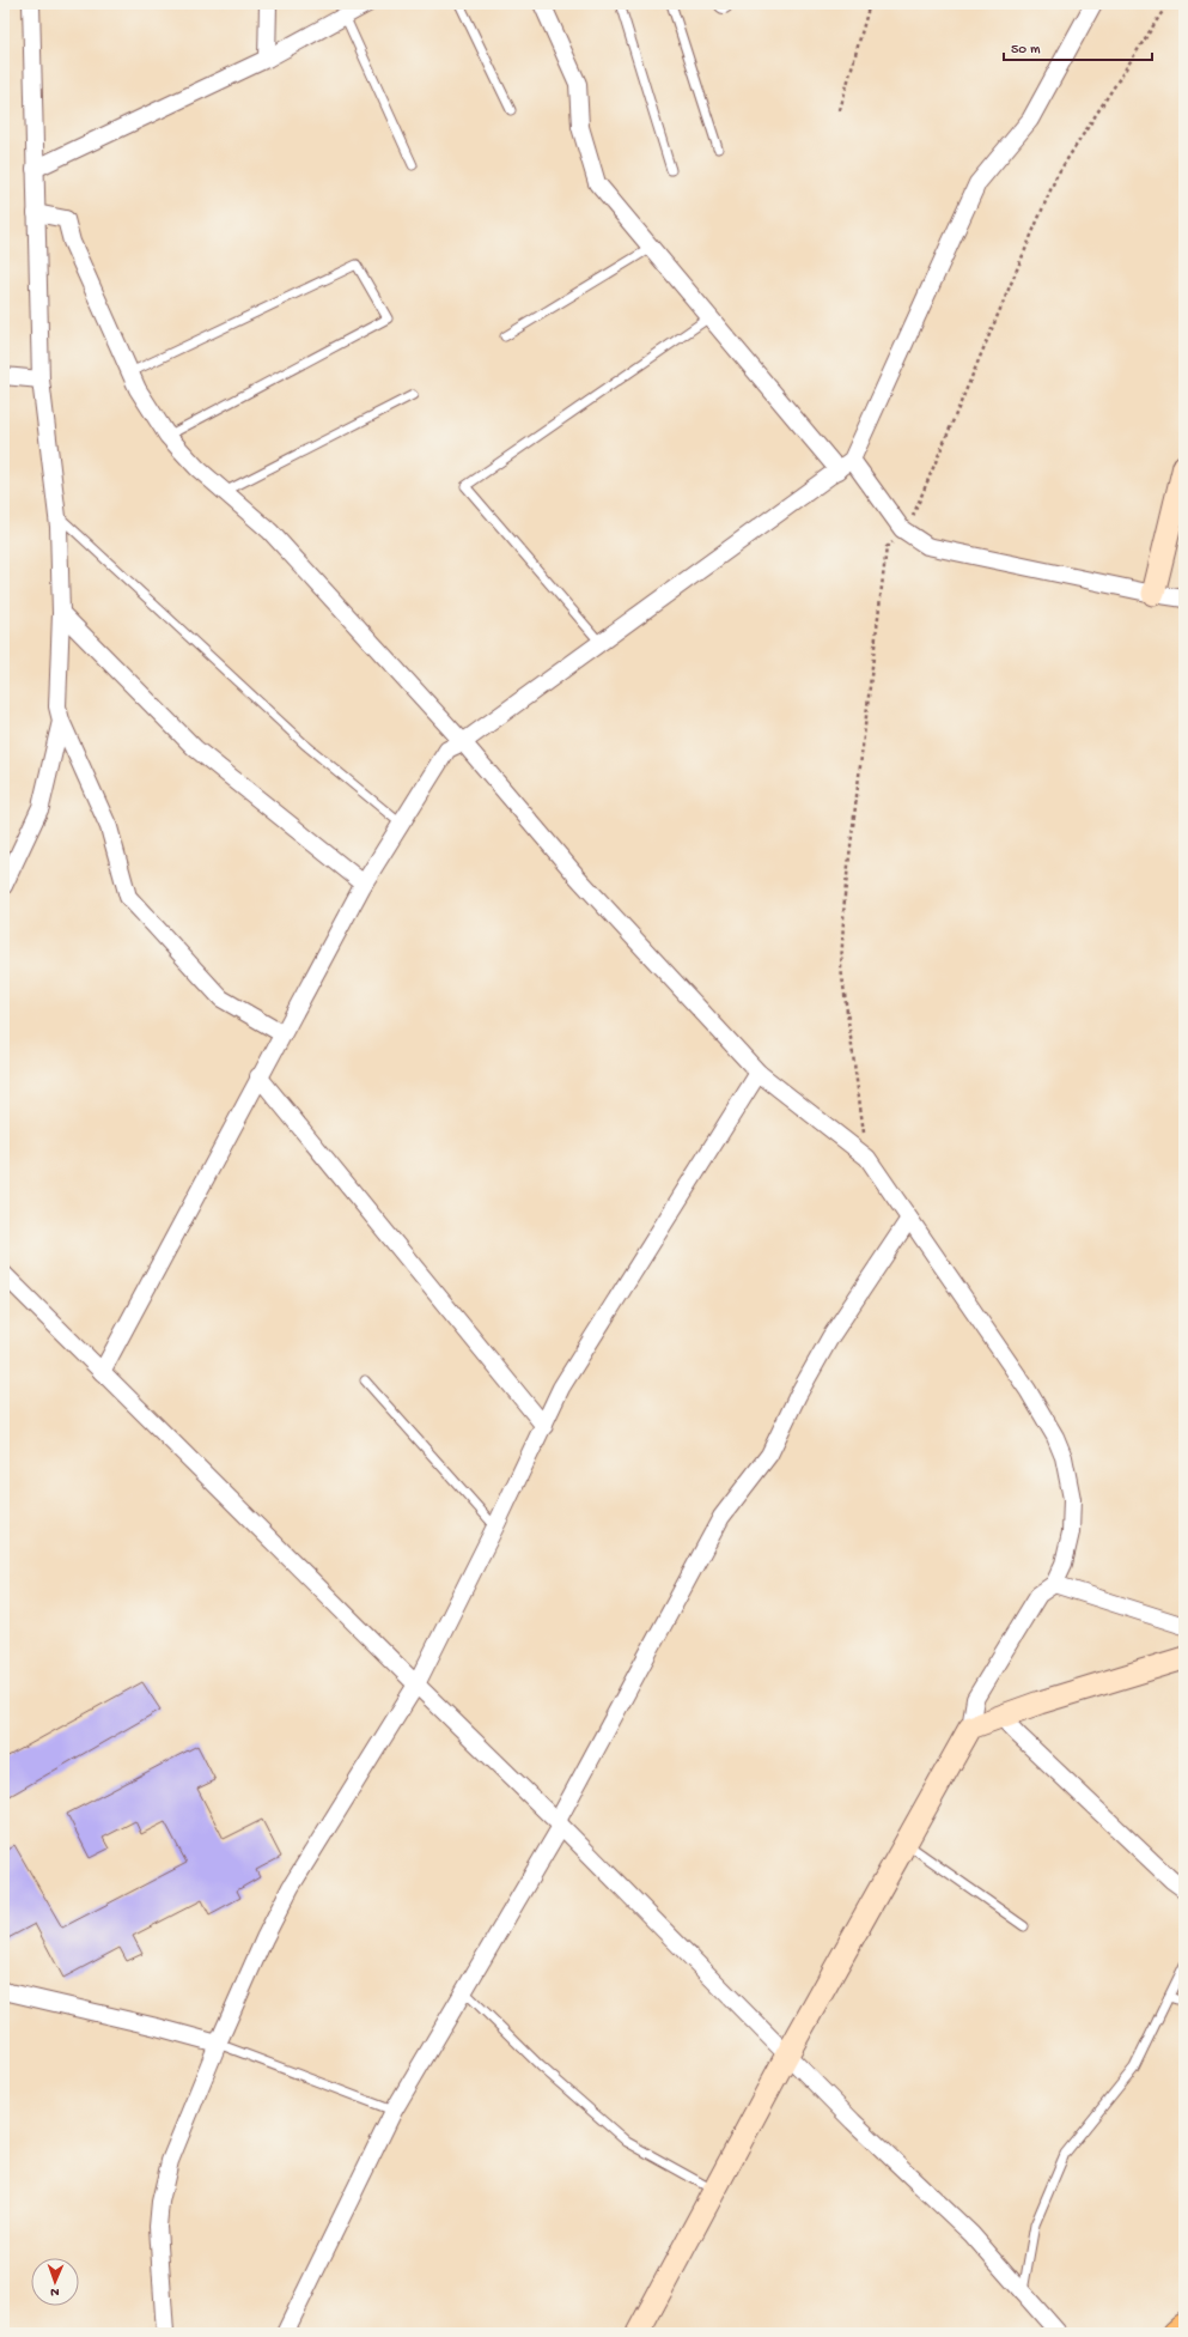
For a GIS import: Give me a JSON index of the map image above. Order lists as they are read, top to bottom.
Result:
{
  "scale_bar": "50 m",
  "north": "bottom"
}
